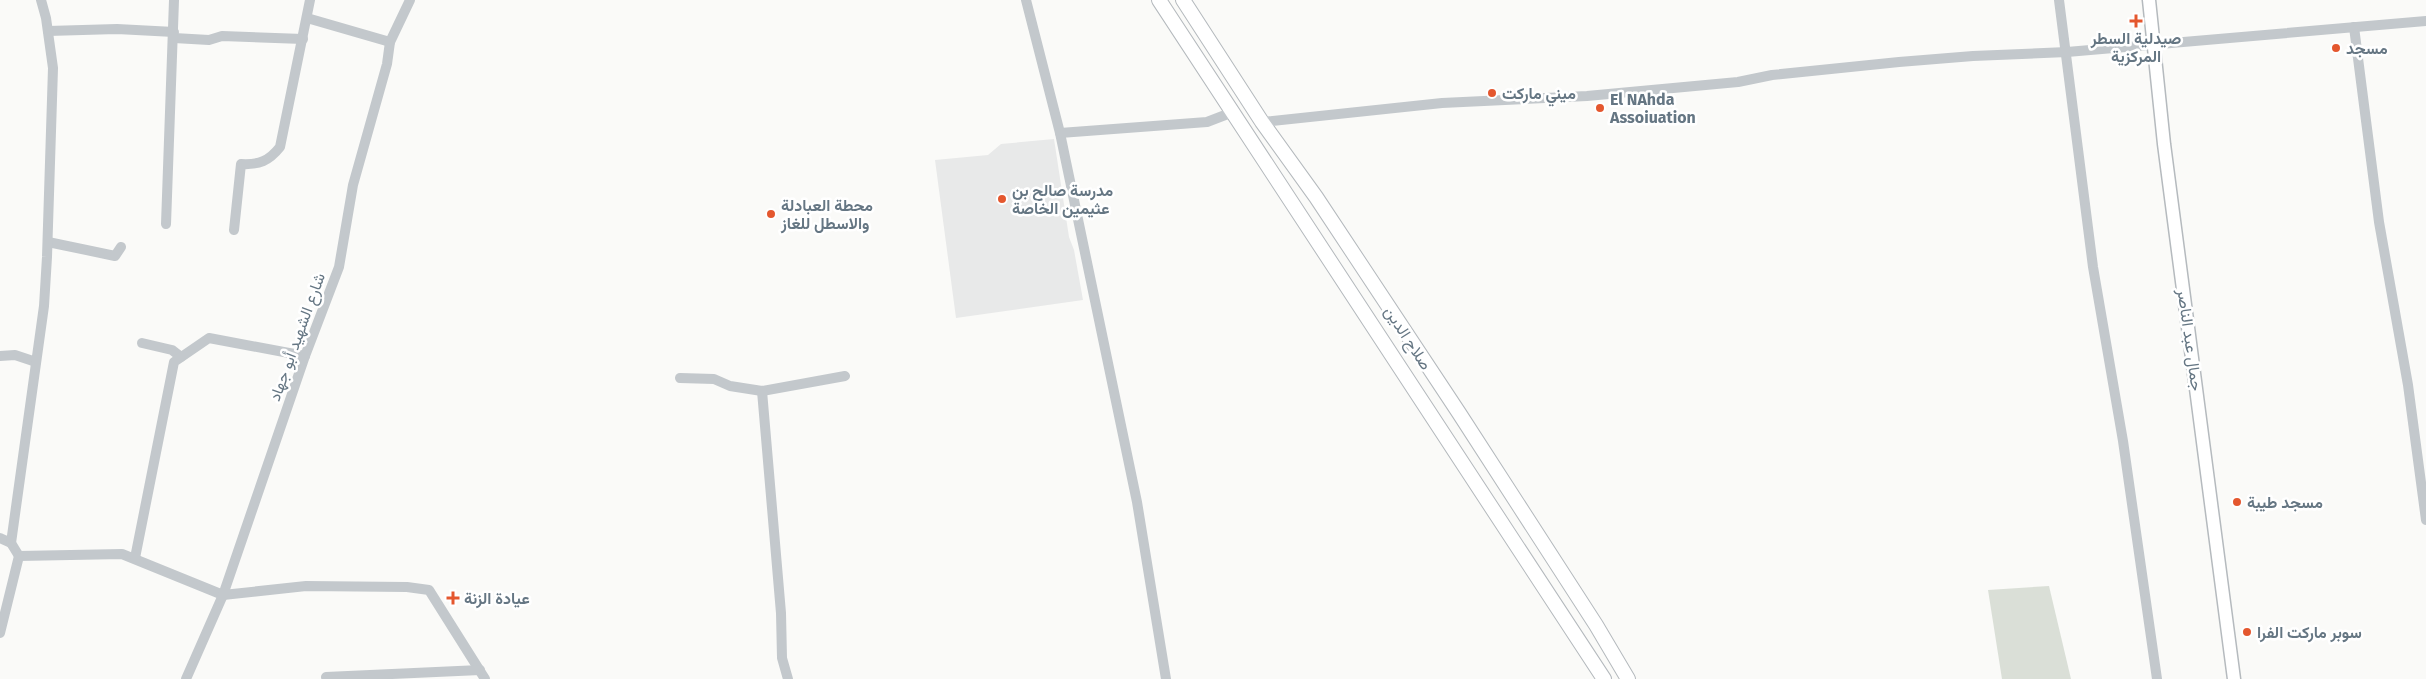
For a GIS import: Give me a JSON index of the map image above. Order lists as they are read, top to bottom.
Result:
{
  "streets": {
    "highway": ["صلاح الدين"],
    "main road": ["جمال عبد الناصر"],
    "street": ["شارع الشهيد أبو جهاد"]
  },
  "places": {
    "health": ["صيدلية السطر المركزية", "عيادة الزنة"],
    "other": [
      "مسجد",
      "ميني ماركت",
      "El NAhda Assoiuation",
      "مدرسة صالح بن عثيمين الخاصة",
      "محطة العبادلة والاسطل للغاز",
      "مسجد طيبة",
      "سوبر ماركت الفرا"
    ]
  }
}
